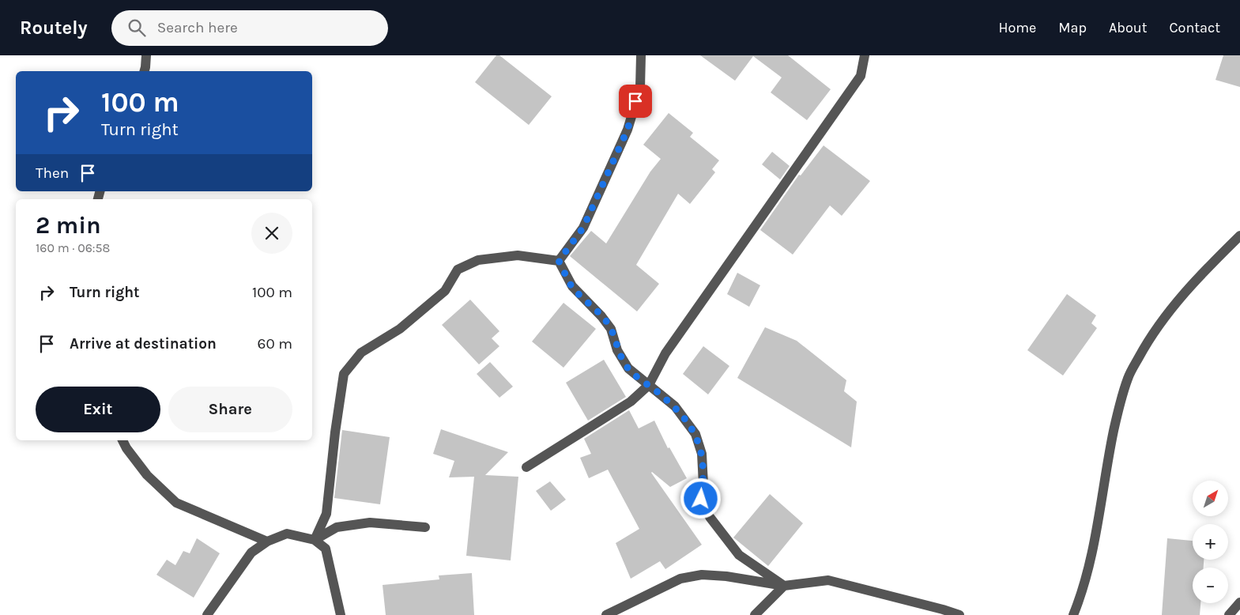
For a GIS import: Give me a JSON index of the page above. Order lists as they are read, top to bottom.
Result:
{
  "north": "top right",
  "page": {
    "header": "Routely",
    "search": "Search here",
    "nav": [
      "Home",
      "Map",
      "About",
      "Contact"
    ],
    "turn": ["100 m", "Turn right"],
    "then": "Then",
    "heading": ["2 min", "160 m · 06:58"],
    "list": [
      {
        "name": "Turn right",
        "value": "100 m"
      },
      {
        "name": "Arrive at destination",
        "value": "60 m"
      }
    ],
    "buttons": ["Exit", "Share"],
    "map_buttons": ["+", "−"]
  }
}
